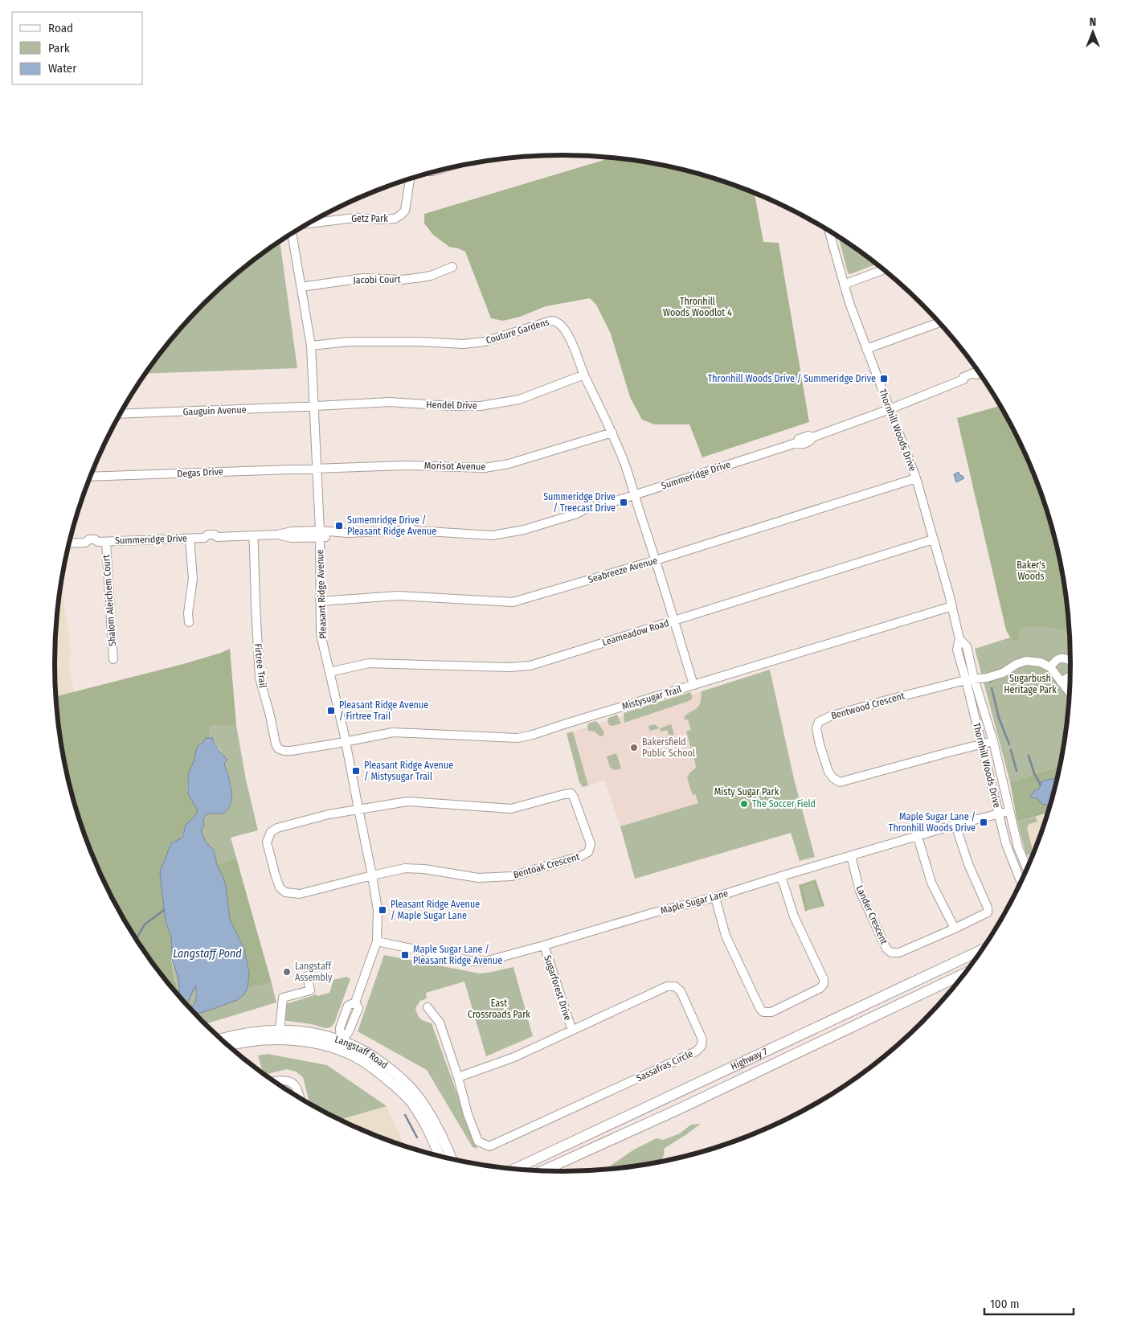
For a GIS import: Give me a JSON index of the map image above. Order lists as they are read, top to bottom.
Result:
{
  "streets": {
    "main road": ["Langstaff Road", "Highway 7"],
    "street": [
      "Getz Park",
      "Jacobi Court",
      "Couture Gardens",
      "Hendel Drive",
      "Gauguin Avenue",
      "Thornhill Woods Drive",
      "Morisot Avenue",
      "Degas Drive",
      "Summeridge Drive",
      "Seabreeze Avenue",
      "Pleasant Ridge Avenue",
      "Shalom Aleichem Court",
      "Leameadow Road",
      "Firtree Trail",
      "Mistysugar Trail",
      "Bentwood Crescent",
      "Bentoak Crescent",
      "Maple Sugar Lane",
      "Lander Crescent",
      "Sugarforest Drive",
      "Sassafras Circle"
    ]
  },
  "crossings": [
    ["Jacobi Court", "Pleasant Ridge Avenue"],
    ["Couture Gardens", "Hendel Drive"],
    ["Couture Gardens", "Morisot Avenue"],
    ["Couture Gardens", "Summeridge Drive"],
    ["Couture Gardens", "Seabreeze Avenue"],
    ["Couture Gardens", "Pleasant Ridge Avenue"],
    ["Couture Gardens", "Leameadow Road"],
    ["Couture Gardens", "Mistysugar Trail"],
    ["Hendel Drive", "Gauguin Avenue"],
    ["Hendel Drive", "Pleasant Ridge Avenue"],
    ["Gauguin Avenue", "Pleasant Ridge Avenue"],
    ["Thornhill Woods Drive", "Summeridge Drive"],
    ["Thornhill Woods Drive", "Seabreeze Avenue"],
    ["Thornhill Woods Drive", "Leameadow Road"],
    ["Thornhill Woods Drive", "Mistysugar Trail"],
    ["Thornhill Woods Drive", "Bentwood Crescent"],
    ["Thornhill Woods Drive", "Maple Sugar Lane"],
    ["Morisot Avenue", "Degas Drive"],
    ["Morisot Avenue", "Pleasant Ridge Avenue"],
    ["Degas Drive", "Pleasant Ridge Avenue"],
    ["Summeridge Drive", "Pleasant Ridge Avenue"],
    ["Summeridge Drive", "Shalom Aleichem Court"],
    ["Summeridge Drive", "Firtree Trail"],
    ["Seabreeze Avenue", "Pleasant Ridge Avenue"],
    ["Pleasant Ridge Avenue", "Leameadow Road"],
    ["Pleasant Ridge Avenue", "Firtree Trail"],
    ["Pleasant Ridge Avenue", "Mistysugar Trail"],
    ["Pleasant Ridge Avenue", "Bentoak Crescent"],
    ["Pleasant Ridge Avenue", "Maple Sugar Lane"],
    ["Pleasant Ridge Avenue", "Langstaff Road"],
    ["Firtree Trail", "Mistysugar Trail"],
    ["Maple Sugar Lane", "Lander Crescent"],
    ["Maple Sugar Lane", "Sugarforest Drive"],
    ["Sugarforest Drive", "Sassafras Circle"]
  ],
  "water": ["Langstaff Pond"],
  "parks": [
    "Thronhill Woods Woodlot 4",
    "Baker's Woods",
    "Sugarbush Heritage Park",
    "Misty Sugar Park",
    "East Crossroads Park"
  ],
  "places": {
    "transit": [
      "Thronhill Woods Drive / Summeridge Drive",
      "Summeridge Drive / Treecast Drive",
      "Sumemridge Drive / Pleasant Ridge Avenue",
      "Pleasant Ridge Avenue / Firtree Trail",
      "Pleasant Ridge Avenue / Mistysugar Trail",
      "Maple Sugar Lane / Thronhill Woods Drive",
      "Pleasant Ridge Avenue / Maple Sugar Lane",
      "Maple Sugar Lane / Pleasant Ridge Avenue"
    ],
    "other": ["Bakersfield Public School", "The Soccer Field", "Langstaff Assembly"]
  },
  "legend": ["Road", "Park", "Water"],
  "scale_bar": "100 m",
  "north": "top"
}
